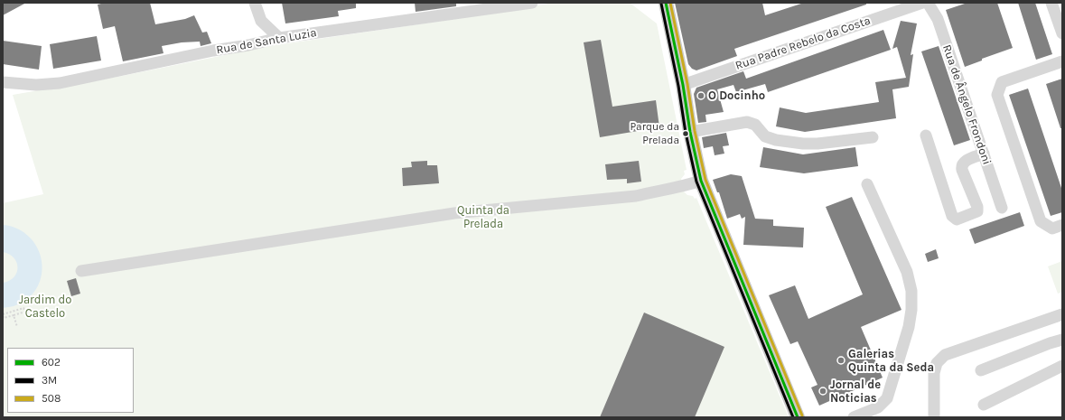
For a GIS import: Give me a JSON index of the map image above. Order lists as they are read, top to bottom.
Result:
{
  "streets": {
    "street": ["Rua de Santa Luzia", "Rua Padre Rebelo da Costa", "Rua de Ângelo Frondoni"]
  },
  "parks": ["Quinta da Prelada", "Jardim do Castelo"],
  "places": [
    "O Docinho",
    "Parque da Prelada",
    "Galerias Quinta da Seda",
    "Jornal de Noticias"
  ],
  "lines": ["transit line 602", "transit line 508", "transit line 3M"],
  "legend": ["602", "3M", "508"]
}
